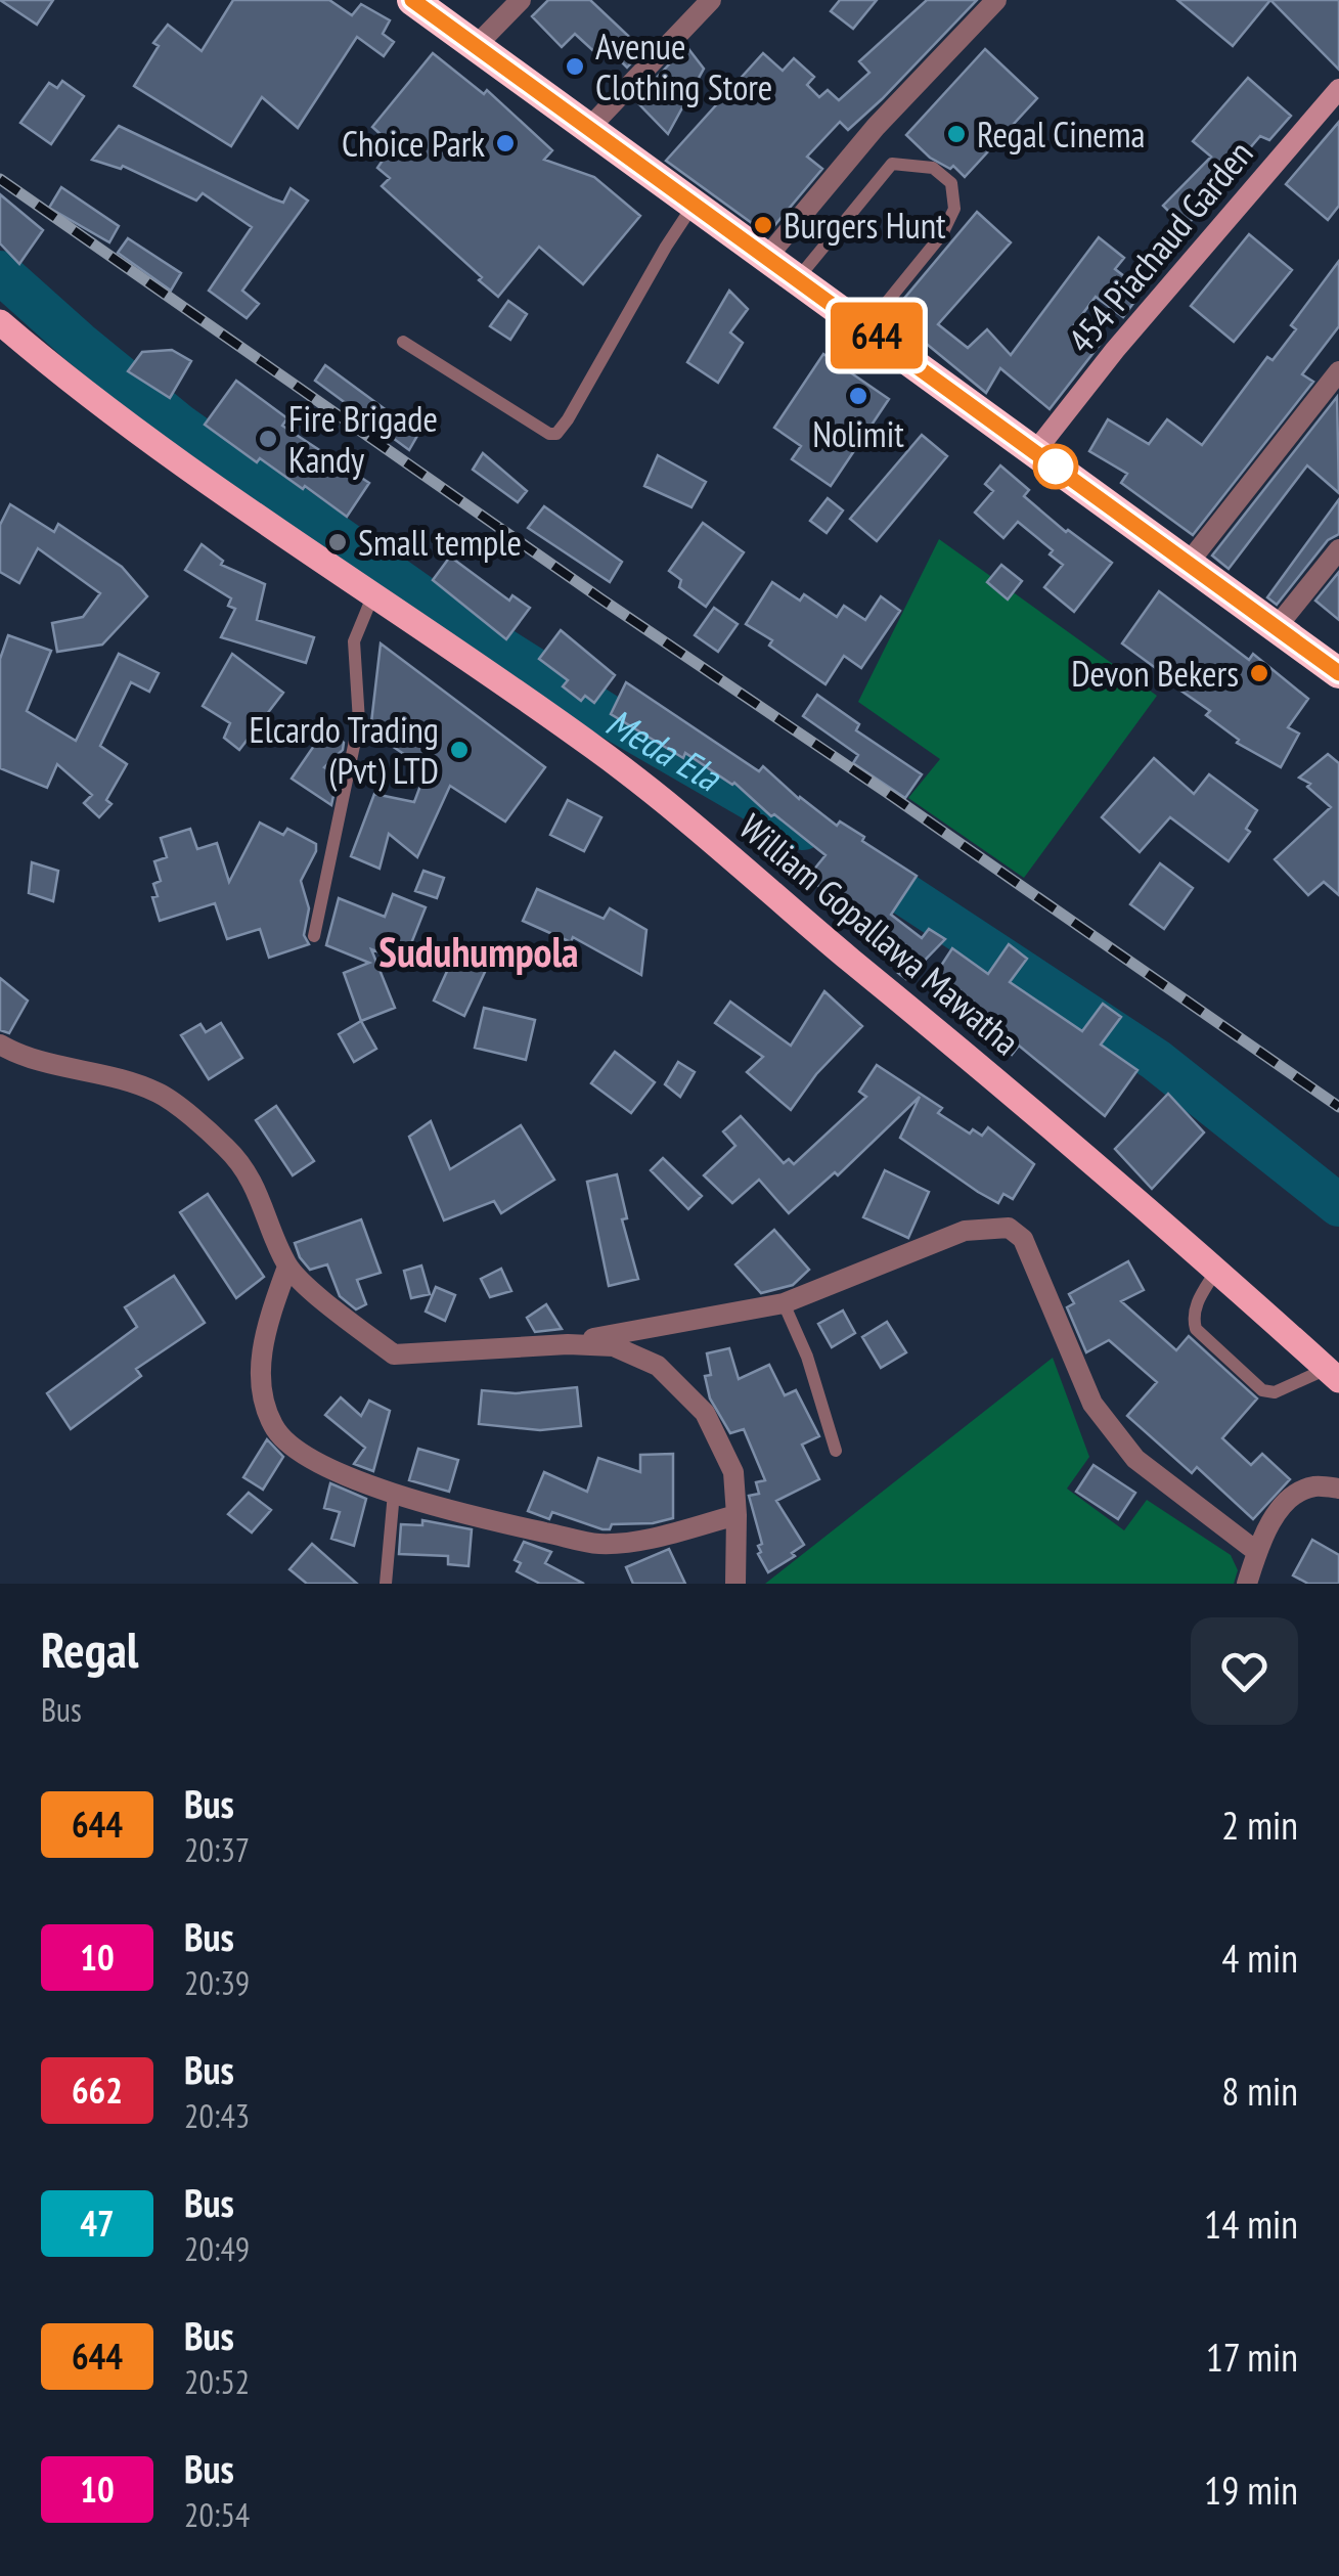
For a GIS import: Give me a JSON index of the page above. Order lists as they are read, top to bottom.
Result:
{
  "streets": {
    "main road": ["William Gopallawa Mawatha"],
    "street": ["454 Piachaud Garden"]
  },
  "districts": ["Suduhumpola"],
  "water": ["Meda Ela"],
  "places": [
    "Avenue Clothing Store",
    "Regal Cinema",
    "Choice Park",
    "Burgers Hunt",
    "Nolimit",
    "Fire Brigade Kandy",
    "Small temple",
    "Devon Bekers",
    "Elcardo Trading (Pvt) LTD"
  ],
  "lines": ["bus line 644"],
  "page": {
    "on_map": "644",
    "heading": ["Regal", "Bus"],
    "list": [
      {
        "mark": "644",
        "name": "Bus",
        "note": "20:37",
        "value": "2 min"
      },
      {
        "mark": "10",
        "name": "Bus",
        "note": "20:39",
        "value": "4 min"
      },
      {
        "mark": "662",
        "name": "Bus",
        "note": "20:43",
        "value": "8 min"
      },
      {
        "mark": "47",
        "name": "Bus",
        "note": "20:49",
        "value": "14 min"
      },
      {
        "mark": "644",
        "name": "Bus",
        "note": "20:52",
        "value": "17 min"
      },
      {
        "mark": "10",
        "name": "Bus",
        "note": "20:54",
        "value": "19 min"
      }
    ]
  }
}
